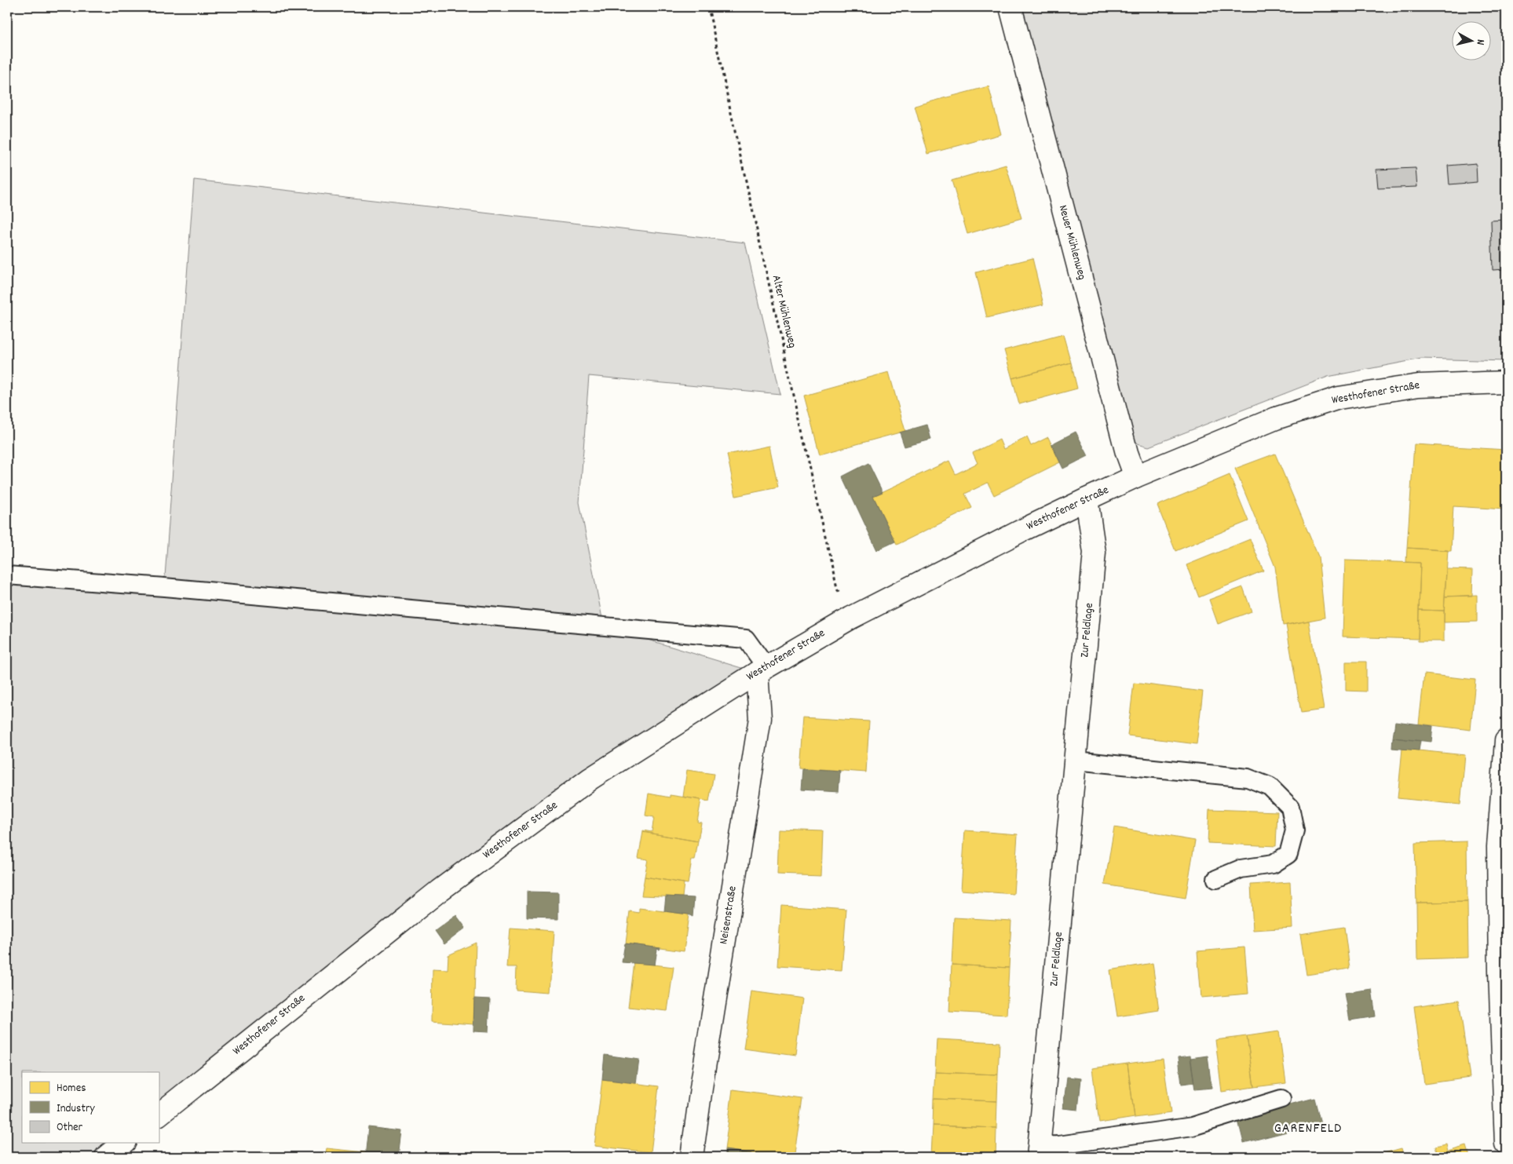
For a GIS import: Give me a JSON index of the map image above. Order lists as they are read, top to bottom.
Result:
{
  "streets": {
    "street": [
      "Neuer Mühlenweg",
      "Westhofener Straße",
      "Zur Feldlage",
      "Neisenstraße"
    ],
    "path": ["Alter Mühlenweg"]
  },
  "crossings": [
    ["Neuer Mühlenweg", "Westhofener Straße"],
    ["Alter Mühlenweg", "Westhofener Straße"],
    ["Westhofener Straße", "Zur Feldlage"],
    ["Westhofener Straße", "Neisenstraße"]
  ],
  "districts": ["GARENFELD"],
  "legend": ["Homes", "Industry", "Other"],
  "north": "right"
}
